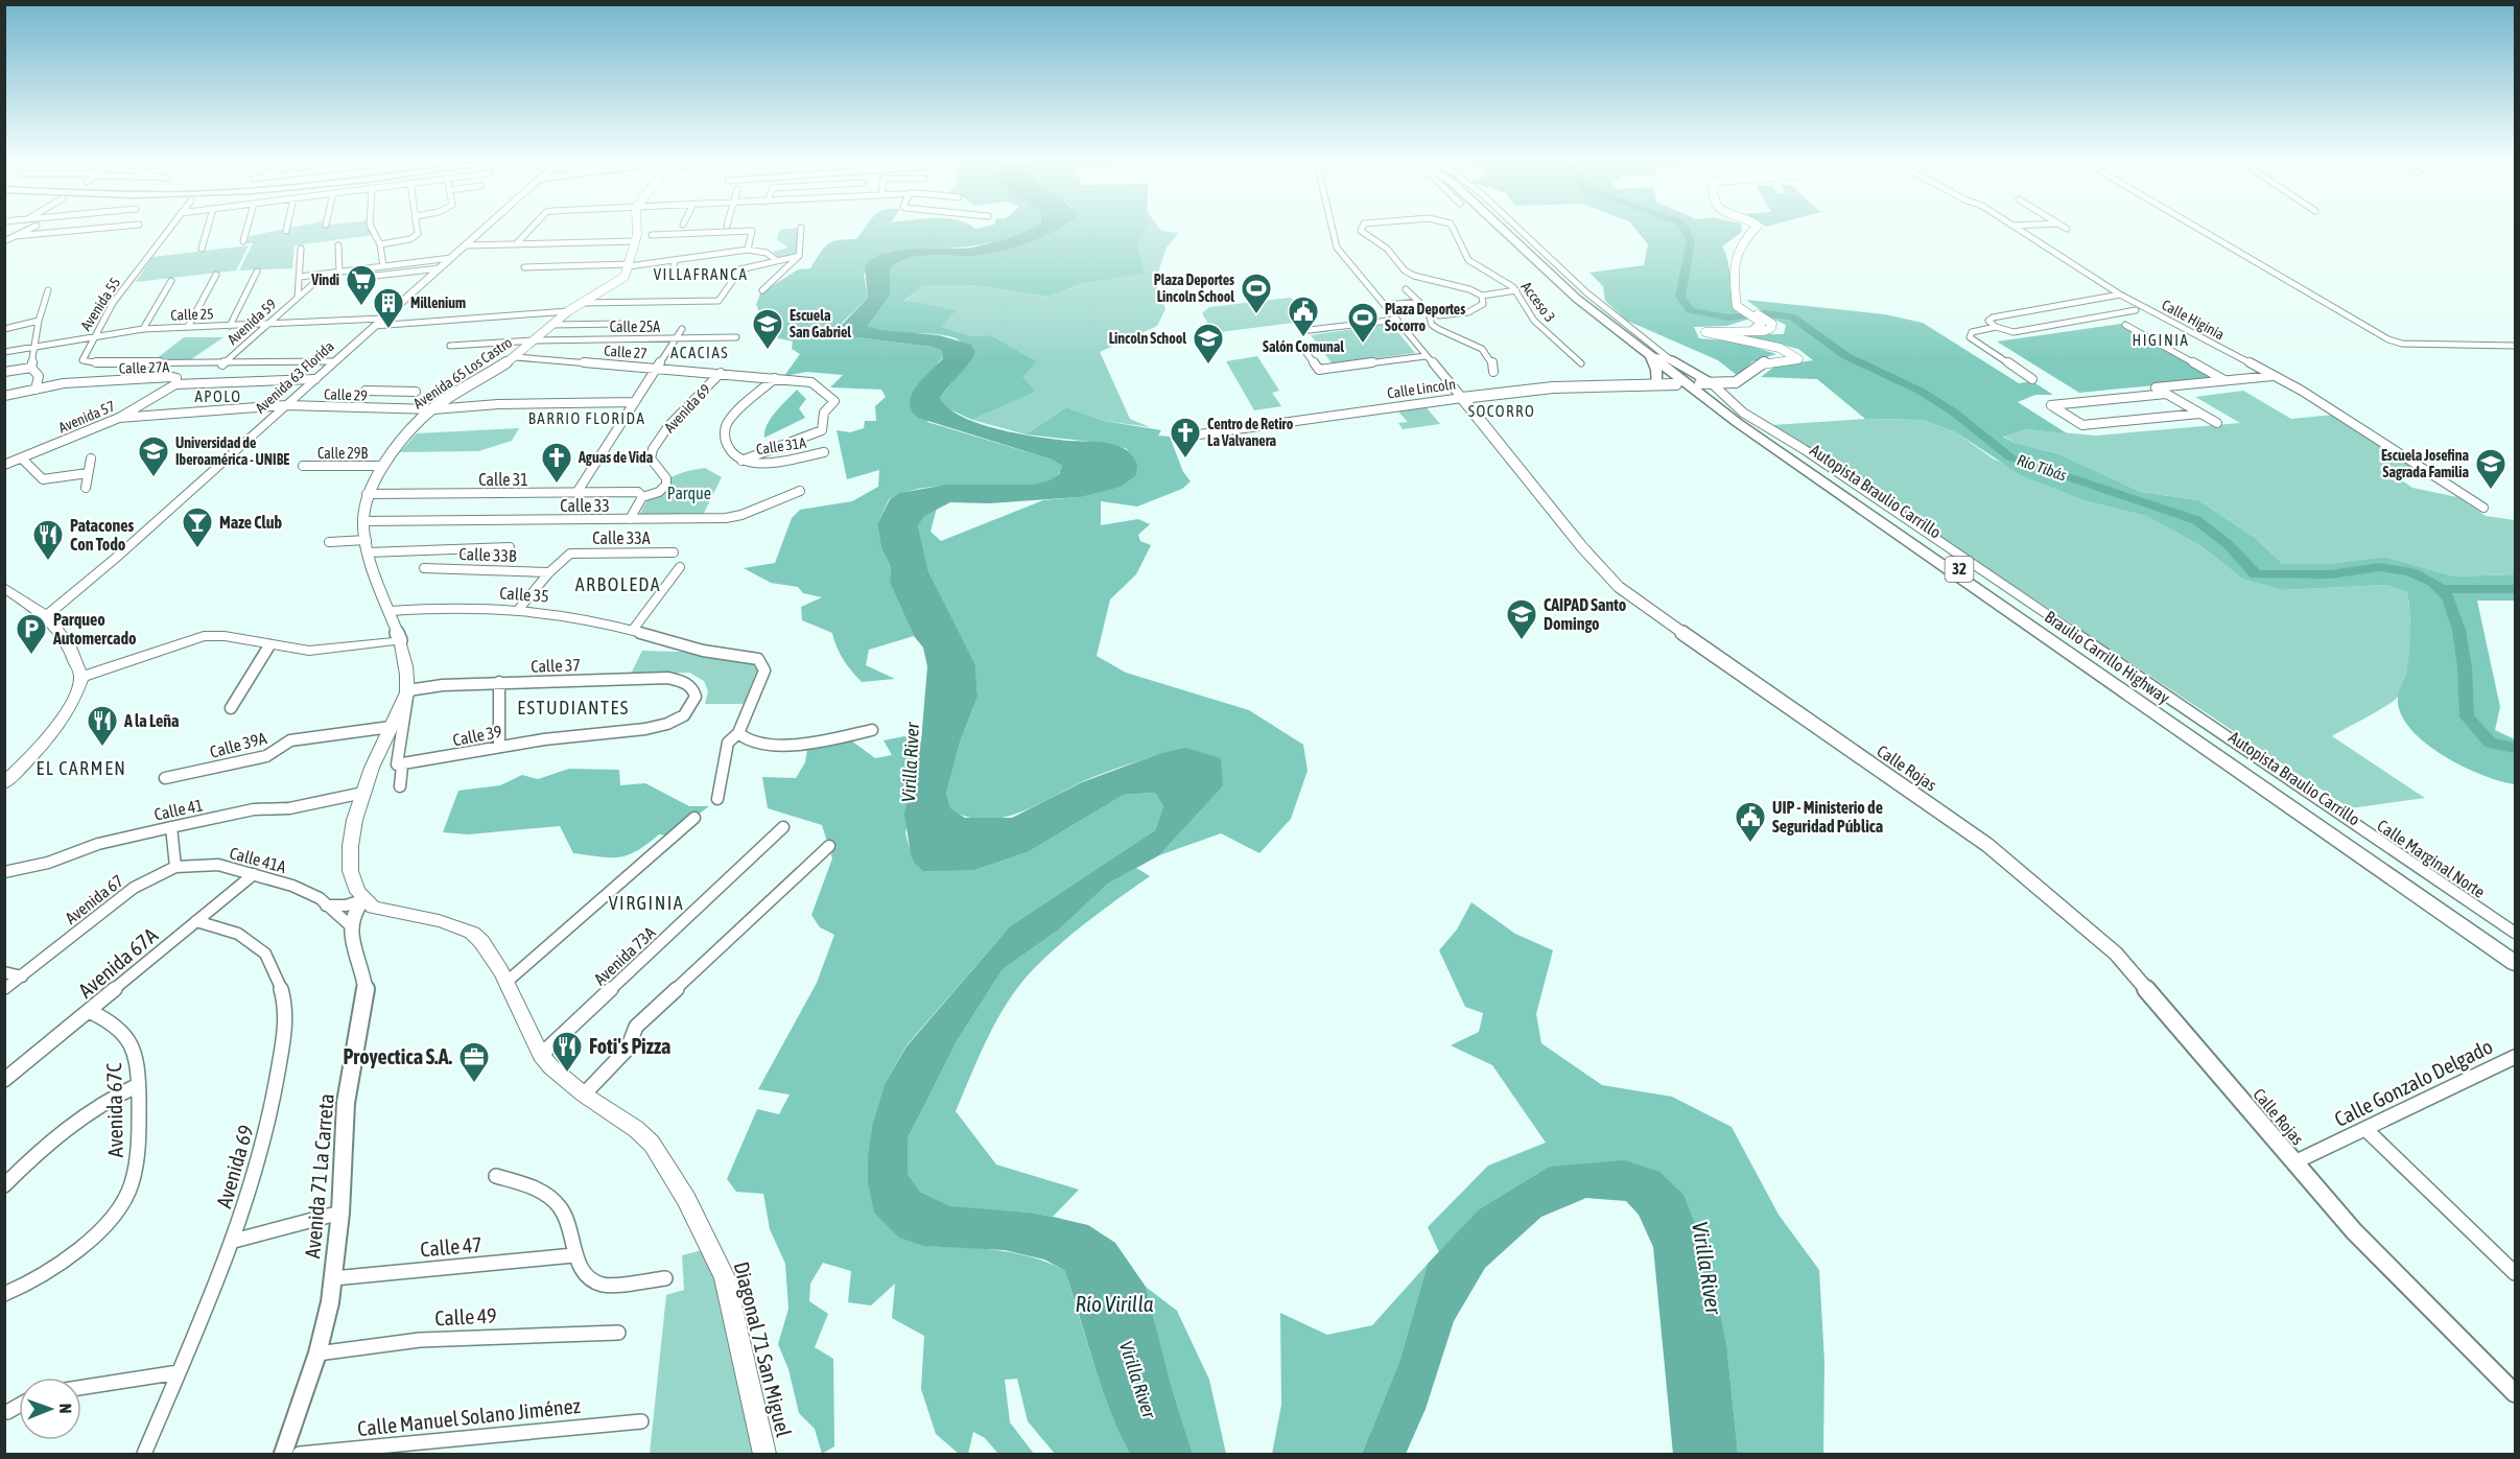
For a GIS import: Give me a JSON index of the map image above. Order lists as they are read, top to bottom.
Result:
{
  "streets": {
    "highway": ["Autopista Braulio Carrillo", "32"],
    "main road": ["Avenida 65 Los Castro", "Avenida 63 Florida", "Diagonal 71 San Miguel"],
    "street": [
      "Acceso 3",
      "Avenida 55",
      "Calle 25",
      "Calle Higinia",
      "Avenida 59",
      "Calle 25A",
      "Calle 27",
      "Calle 27A",
      "Calle Lincoln",
      "Calle 29",
      "Avenida 69",
      "Avenida 57",
      "Calle 31A",
      "Calle 29B",
      "Calle 31",
      "Calle 33",
      "Calle 33A",
      "Calle 33B",
      "Calle 35",
      "Calle 37",
      "Calle 39",
      "Calle 39A",
      "Calle Rojas",
      "Calle 41",
      "Calle Marginal Norte",
      "Calle 41A",
      "Avenida 67",
      "Avenida 73A",
      "Avenida 67A",
      "Calle Gonzalo Delgado",
      "Avenida 67C",
      "Avenida 71 La Carreta",
      "Calle 47",
      "Calle 49",
      "Calle Manuel Solano Jiménez"
    ]
  },
  "crossings": [
    ["Avenida 55", "Calle 25"],
    ["Avenida 55", "Avenida 59"],
    ["Calle 25", "Avenida 59"],
    ["Calle 25", "Avenida 65 Los Castro"],
    ["Calle 25", "Avenida 63 Florida"],
    ["Calle 25A", "Avenida 65 Los Castro"],
    ["Calle 27", "Avenida 65 Los Castro"],
    ["Calle 27", "Avenida 69"],
    ["Calle 27", "Calle 31A"],
    ["Calle 27A", "Avenida 63 Florida"],
    ["Calle 27A", "Avenida 57"],
    ["Avenida 65 Los Castro", "Calle 29"],
    ["Avenida 65 Los Castro", "Calle 29B"],
    ["Avenida 65 Los Castro", "Calle 31"],
    ["Avenida 65 Los Castro", "Calle 33"],
    ["Avenida 65 Los Castro", "Calle 35"],
    ["Avenida 65 Los Castro", "Calle 37"],
    ["Avenida 63 Florida", "Calle 29"],
    ["Calle Lincoln", "Calle Rojas"],
    ["Calle 29", "Avenida 57"],
    ["Avenida 69", "Calle 31"],
    ["Avenida 69", "Calle 33"],
    ["Avenida 69", "Avenida 67A"],
    ["Calle 33A", "Calle 33B"],
    ["Calle 37", "Calle 39"],
    ["Calle Rojas", "Calle Gonzalo Delgado"],
    ["Calle 41A", "Avenida 67"],
    ["Calle 41A", "Avenida 67A"],
    ["Calle 41A", "Avenida 71 La Carreta"],
    ["Avenida 73A", "Diagonal 71 San Miguel"],
    ["Avenida 67A", "Avenida 67C"],
    ["Avenida 71 La Carreta", "Calle 47"],
    ["Avenida 71 La Carreta", "Calle 49"]
  ],
  "districts": [
    "VILLAFRANCA",
    "HIGINIA",
    "ACACIAS",
    "APOLO",
    "SOCORRO",
    "BARRIO FLORIDA",
    "ARBOLEDA",
    "ESTUDIANTES",
    "EL CARMEN",
    "VIRGINIA"
  ],
  "water": ["Río Tibás", "Virilla River", "Río Virilla"],
  "parks": ["Parque"],
  "places": {
    "supermarket": ["Vindi"],
    "sports": ["Plaza Deportes Lincoln School", "Plaza Deportes Socorro"],
    "building": ["Millenium"],
    "public building": ["Salón Comunal", "UIP - Ministerio de Seguridad Pública"],
    "school or university": [
      "Escuela San Gabriel",
      "Lincoln School",
      "Universidad de Iberoamérica - UNIBE",
      "Escuela Josefina Sagrada Familia",
      "CAIPAD Santo Domingo"
    ],
    "church": ["Centro de Retiro La Valvanera", "Aguas de Vida"],
    "bar": ["Maze Club"],
    "restaurant": ["Patacones Con Todo", "A la Leña", "Foti's Pizza"],
    "parking": ["Parqueo Automercado"],
    "office": ["Proyectica S.A."]
  },
  "north": "right"
}
